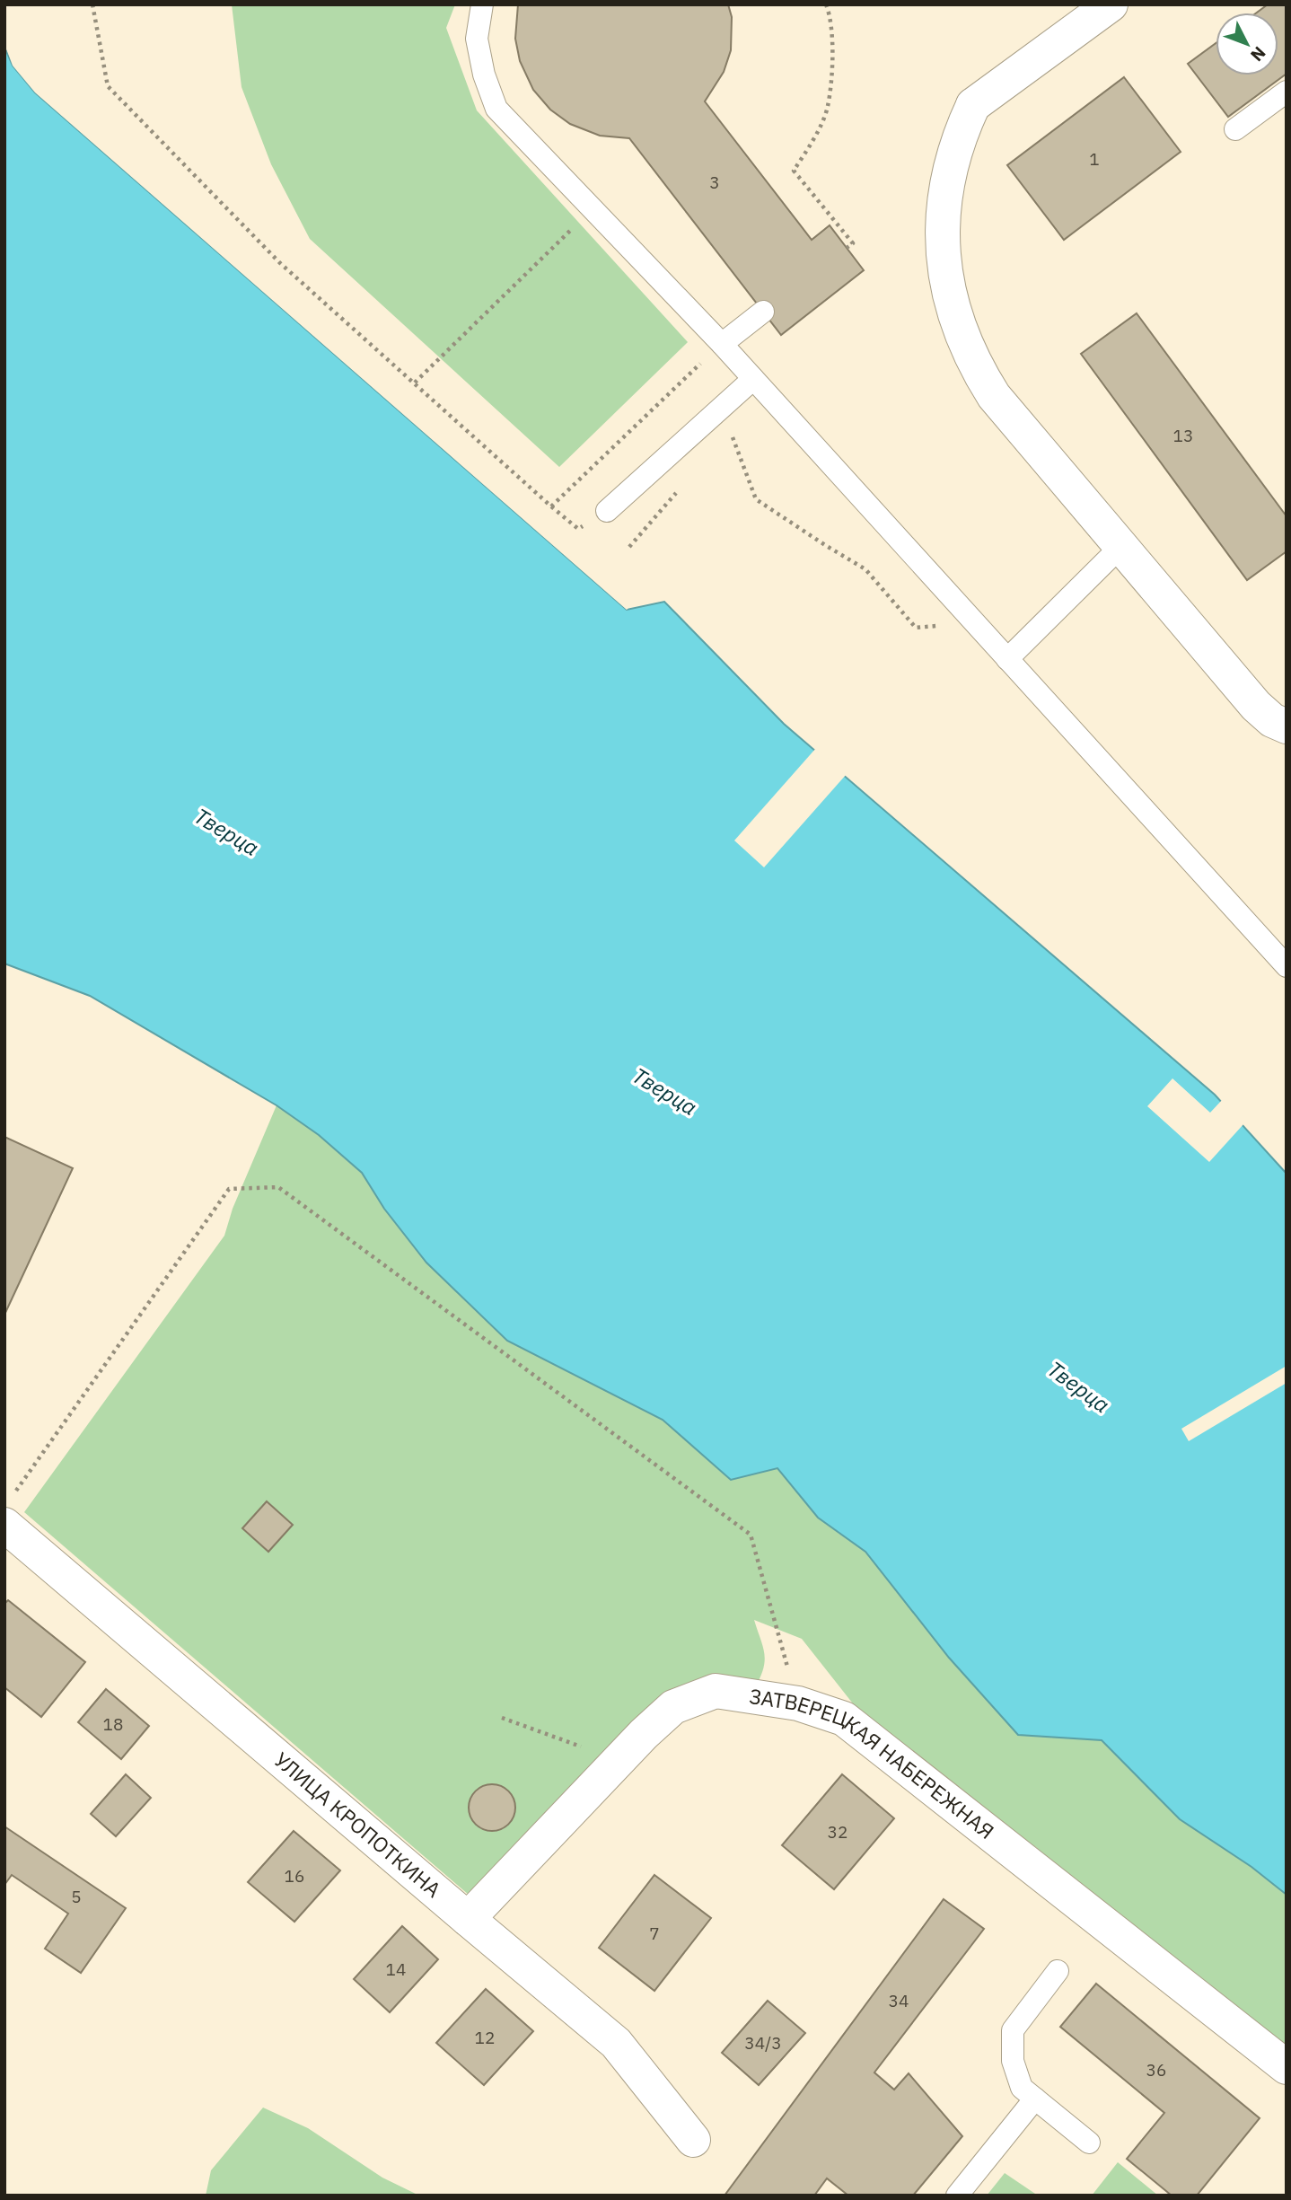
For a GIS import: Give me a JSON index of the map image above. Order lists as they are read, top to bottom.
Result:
{
  "streets": {
    "street": ["ЗАТВЕРЕЦКАЯ НАБЕРЕЖНАЯ", "УЛИЦА КРОПОТКИНА"]
  },
  "crossings": [
    ["ЗАТВЕРЕЦКАЯ НАБЕРЕЖНАЯ", "УЛИЦА КРОПОТКИНА"]
  ],
  "water": ["Тверца"],
  "house_numbers": [
    "1",
    "3",
    "13",
    "18",
    "32",
    "16",
    "5",
    "7",
    "14",
    "34",
    "12",
    "34/3",
    "36"
  ],
  "north": "bottom right"
}
